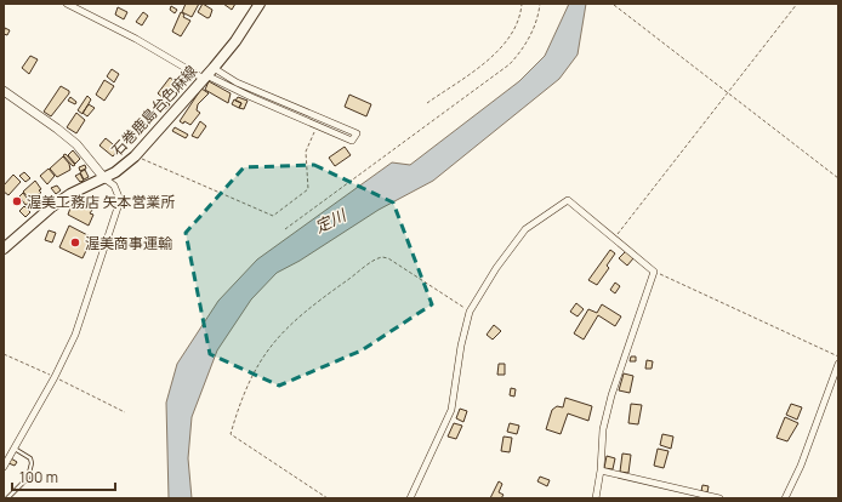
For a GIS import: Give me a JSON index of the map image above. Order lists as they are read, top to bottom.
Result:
{
  "streets": {
    "main road": ["石巻鹿島台色麻線"]
  },
  "water": ["定川"],
  "places": ["渥美工務店 矢本営業所", "渥美商事運輸"],
  "scale_bar": "100 m"
}
